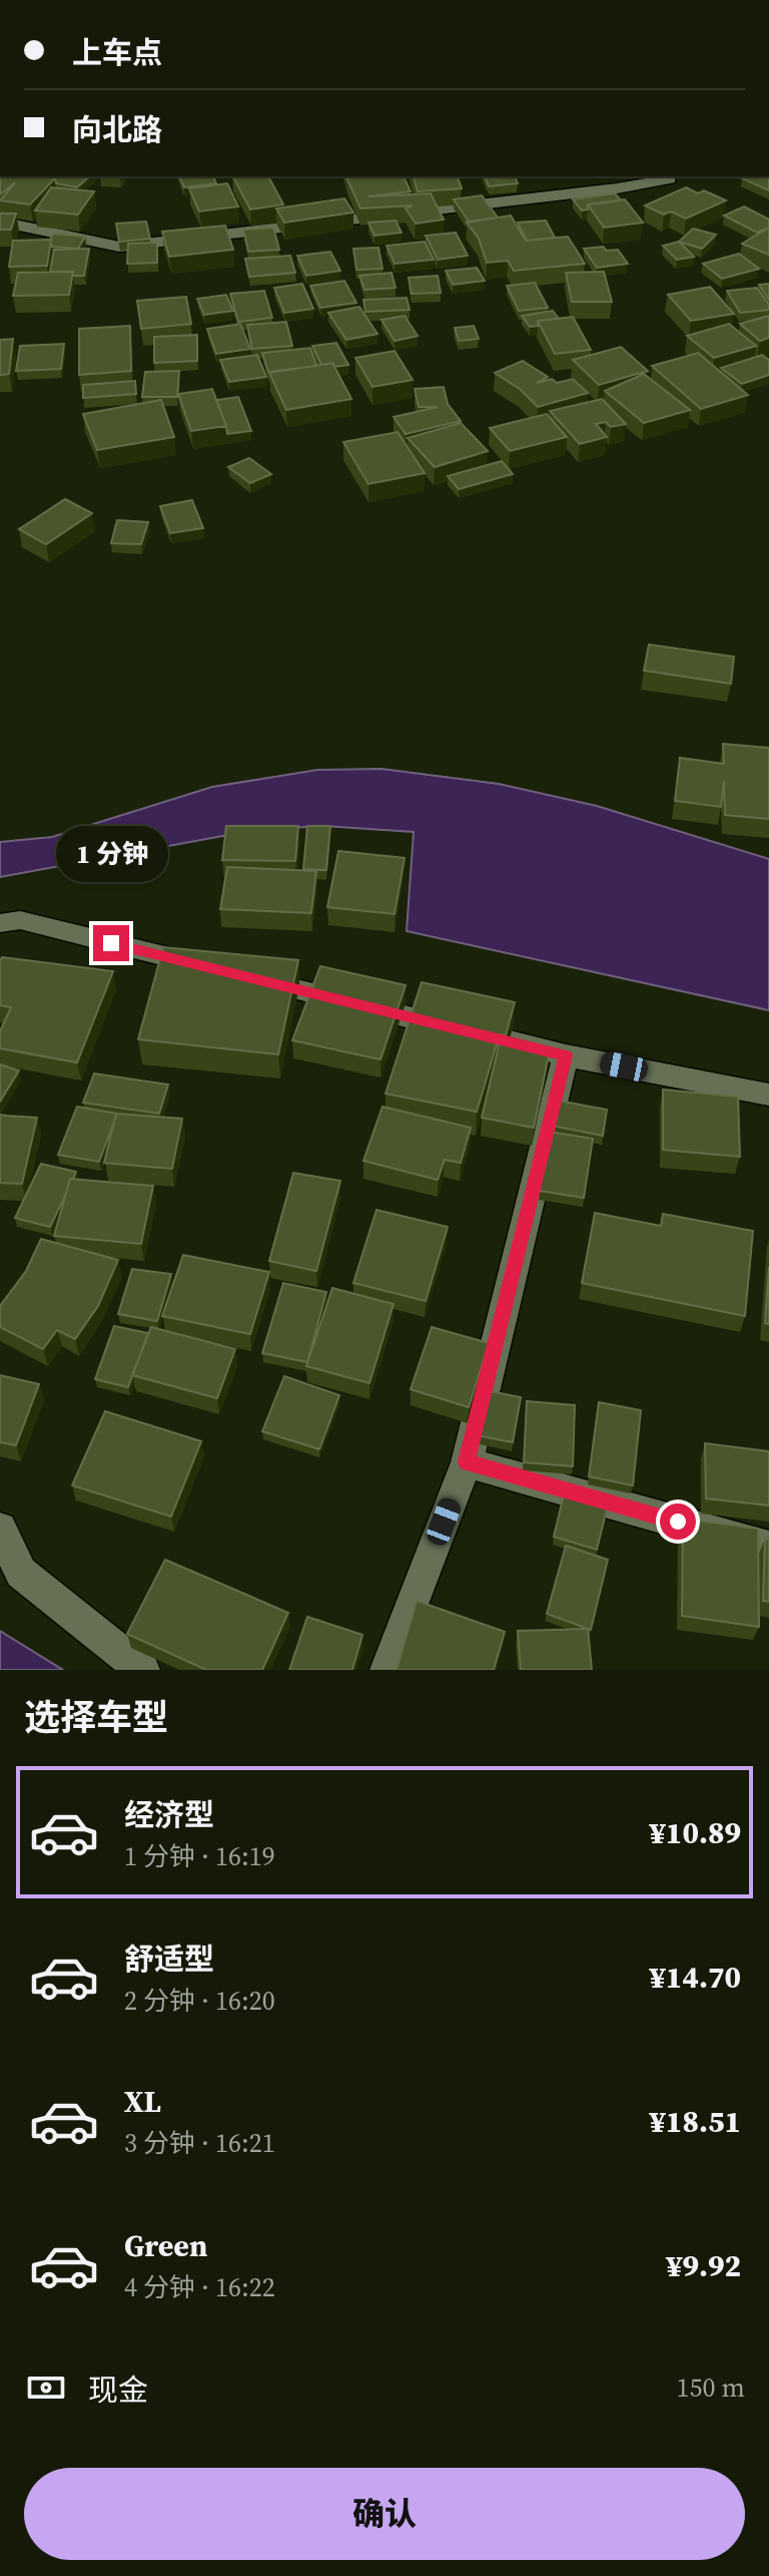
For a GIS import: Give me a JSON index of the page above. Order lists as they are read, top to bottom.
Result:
{
  "page": {
    "banner": ["上车点", "向北路"],
    "bubble": "1 分钟",
    "heading": "选择车型",
    "list": [
      {
        "name": "经济型",
        "note": "1 分钟 · 16:19",
        "value": "¥10.89"
      },
      {
        "name": "舒适型",
        "note": "2 分钟 · 16:20",
        "value": "¥14.70"
      },
      {
        "name": "XL",
        "note": "3 分钟 · 16:21",
        "value": "¥18.51"
      },
      {
        "name": "Green",
        "note": "4 分钟 · 16:22",
        "value": "¥9.92"
      }
    ],
    "pay": ["现金", "150 m"],
    "buttons": "确认"
  }
}
